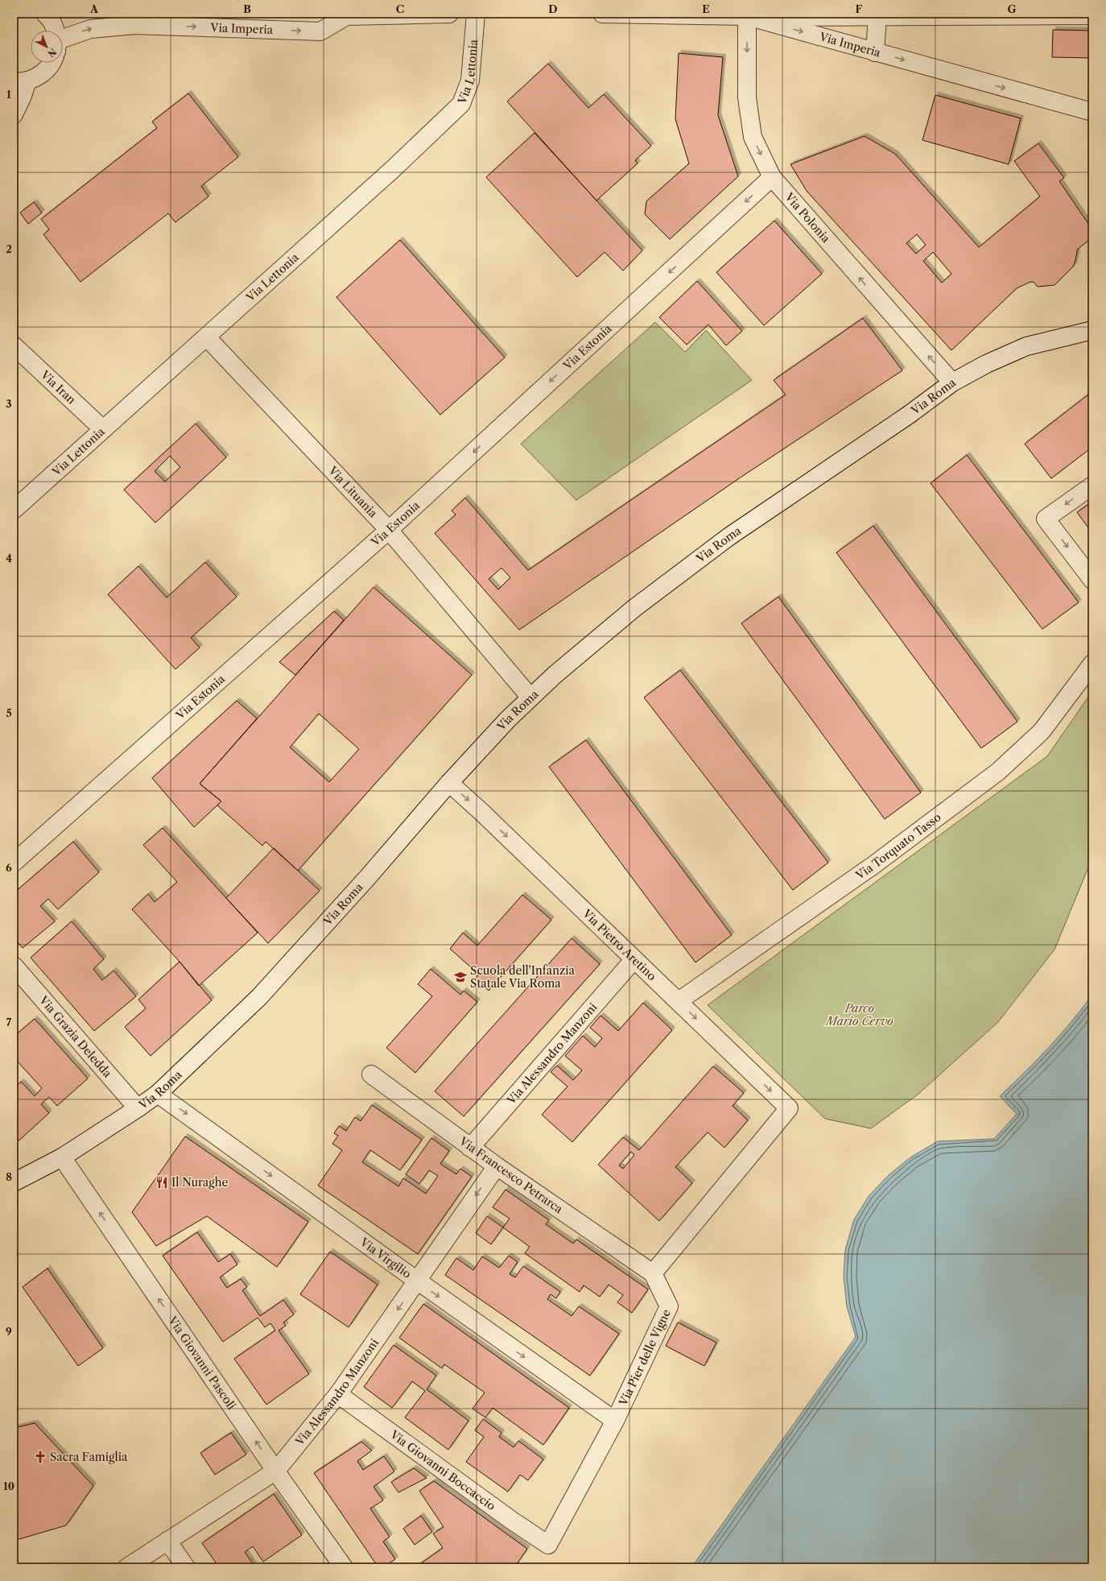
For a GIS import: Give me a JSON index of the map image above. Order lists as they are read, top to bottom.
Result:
{
  "streets": {
    "street": [
      "Via Imperia",
      "Via Lettonia",
      "Via Polonia",
      "Via Estonia",
      "Via Iran",
      "Via Roma",
      "Via Lituania",
      "Via Torquato Tasso",
      "Via Pietro Aretino",
      "Via Grazia Deledda",
      "Via Alessandro Manzoni",
      "Via Francesco Petrarca",
      "Via Virgilio",
      "Via Pier delle Vigne",
      "Via Giovanni Pascoli",
      "Via Giovanni Boccaccio"
    ]
  },
  "crossings": [
    ["Via Imperia", "Via Polonia"],
    ["Via Lettonia", "Via Iran"],
    ["Via Lettonia", "Via Lituania"],
    ["Via Polonia", "Via Estonia"],
    ["Via Polonia", "Via Roma"],
    ["Via Estonia", "Via Lituania"],
    ["Via Roma", "Via Lituania"],
    ["Via Roma", "Via Pietro Aretino"],
    ["Via Roma", "Via Grazia Deledda"],
    ["Via Roma", "Via Virgilio"],
    ["Via Roma", "Via Giovanni Pascoli"],
    ["Via Torquato Tasso", "Via Pietro Aretino"],
    ["Via Pietro Aretino", "Via Alessandro Manzoni"],
    ["Via Pietro Aretino", "Via Francesco Petrarca"],
    ["Via Pietro Aretino", "Via Pier delle Vigne"],
    ["Via Alessandro Manzoni", "Via Francesco Petrarca"],
    ["Via Alessandro Manzoni", "Via Virgilio"],
    ["Via Alessandro Manzoni", "Via Giovanni Pascoli"],
    ["Via Alessandro Manzoni", "Via Giovanni Boccaccio"],
    ["Via Francesco Petrarca", "Via Pier delle Vigne"],
    ["Via Virgilio", "Via Pier delle Vigne"],
    ["Via Pier delle Vigne", "Via Giovanni Boccaccio"]
  ],
  "one_way": ["Via Estonia", "Via Virgilio", "Via Giovanni Pascoli"],
  "parks": ["Parco Mario Cervo"],
  "places": {
    "school or university": ["Scuola dell'Infanzia Statale Via Roma"],
    "restaurant": ["Il Nuraghe"],
    "church": ["Sacra Famiglia"]
  },
  "north": "bottom right",
  "grid": {
    "columns": [
      "A",
      "B",
      "C",
      "D",
      "E",
      "F",
      "G"
    ],
    "rows": [
      "1",
      "2",
      "3",
      "4",
      "5",
      "6",
      "7",
      "8",
      "9",
      "10"
    ]
  }
}
